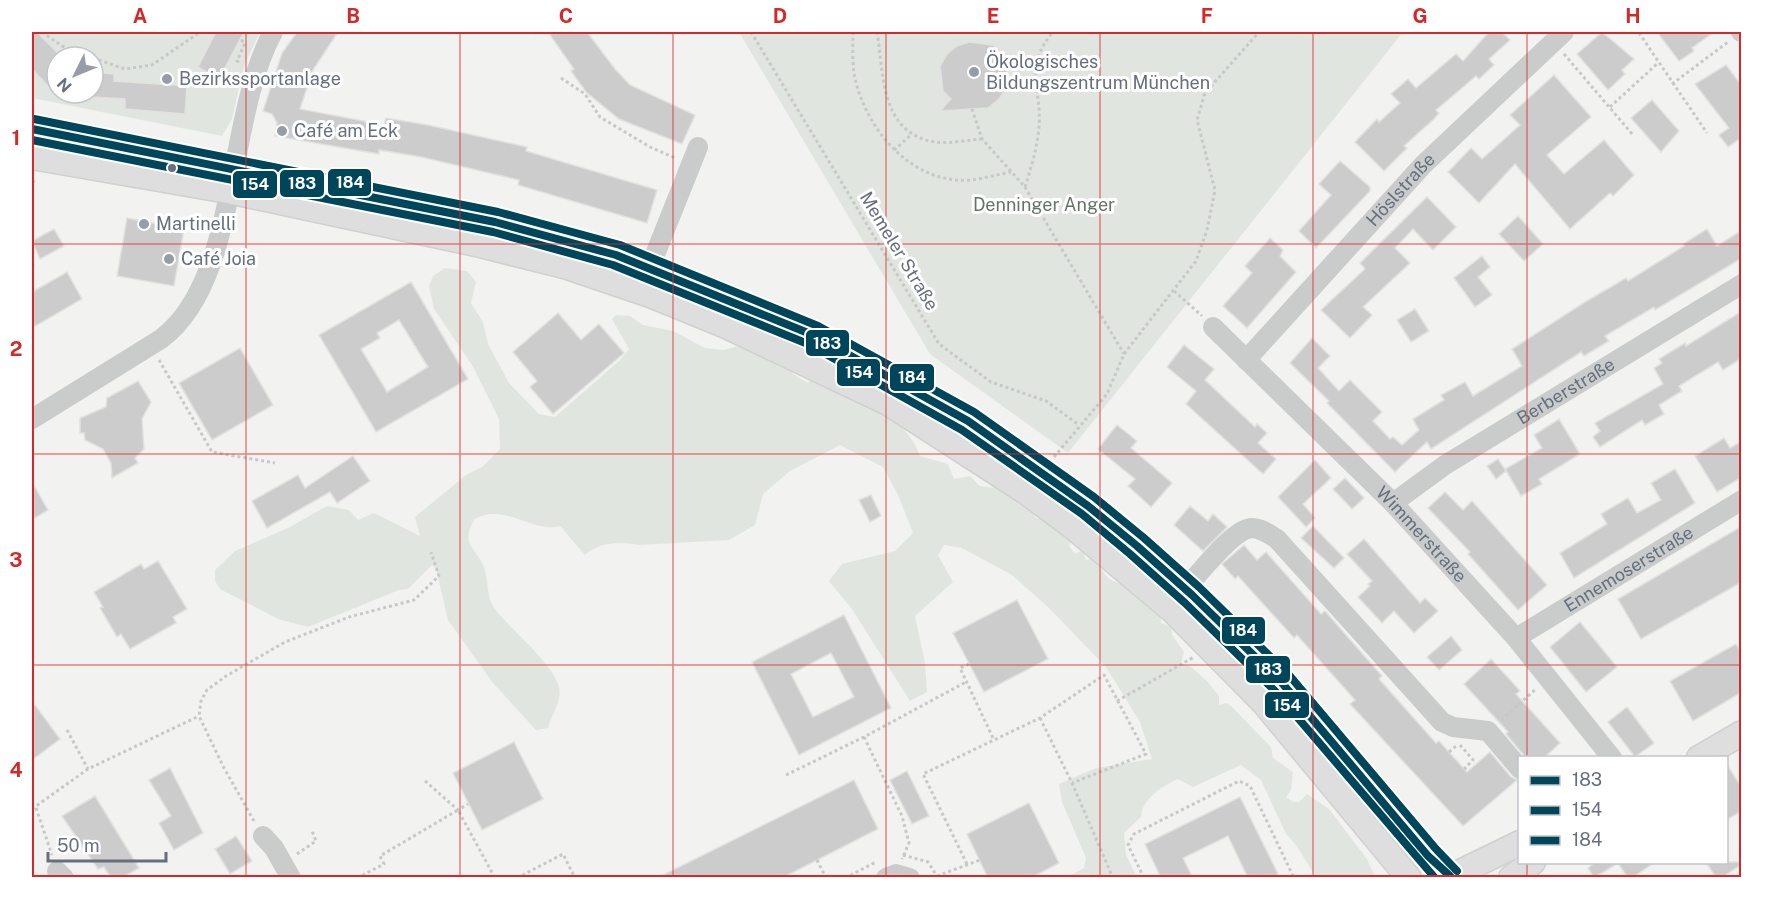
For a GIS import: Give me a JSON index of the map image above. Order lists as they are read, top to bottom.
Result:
{
  "streets": {
    "street": [
      "Höslstraße",
      "Berberstraße",
      "Wimmerstraße",
      "Ennemoserstraße"
    ],
    "path": ["Memeler Straße"]
  },
  "crossings": [
    ["Höslstraße", "Wimmerstraße"],
    ["Berberstraße", "Wimmerstraße"],
    ["Wimmerstraße", "Ennemoserstraße"]
  ],
  "parks": ["Denninger Anger"],
  "places": [
    "Ökologisches Bildungszentrum München",
    "Bezirkssportanlage",
    "Café am Eck",
    "Martinelli",
    "Café Joia"
  ],
  "lines": ["transit line 184", "transit line 183", "transit line 154"],
  "legend": ["183", "154", "184"],
  "scale_bar": "50 m",
  "north": "bottom left",
  "grid": {
    "columns": [
      "A",
      "B",
      "C",
      "D",
      "E",
      "F",
      "G",
      "H"
    ],
    "rows": [
      "1",
      "2",
      "3",
      "4"
    ]
  }
}
